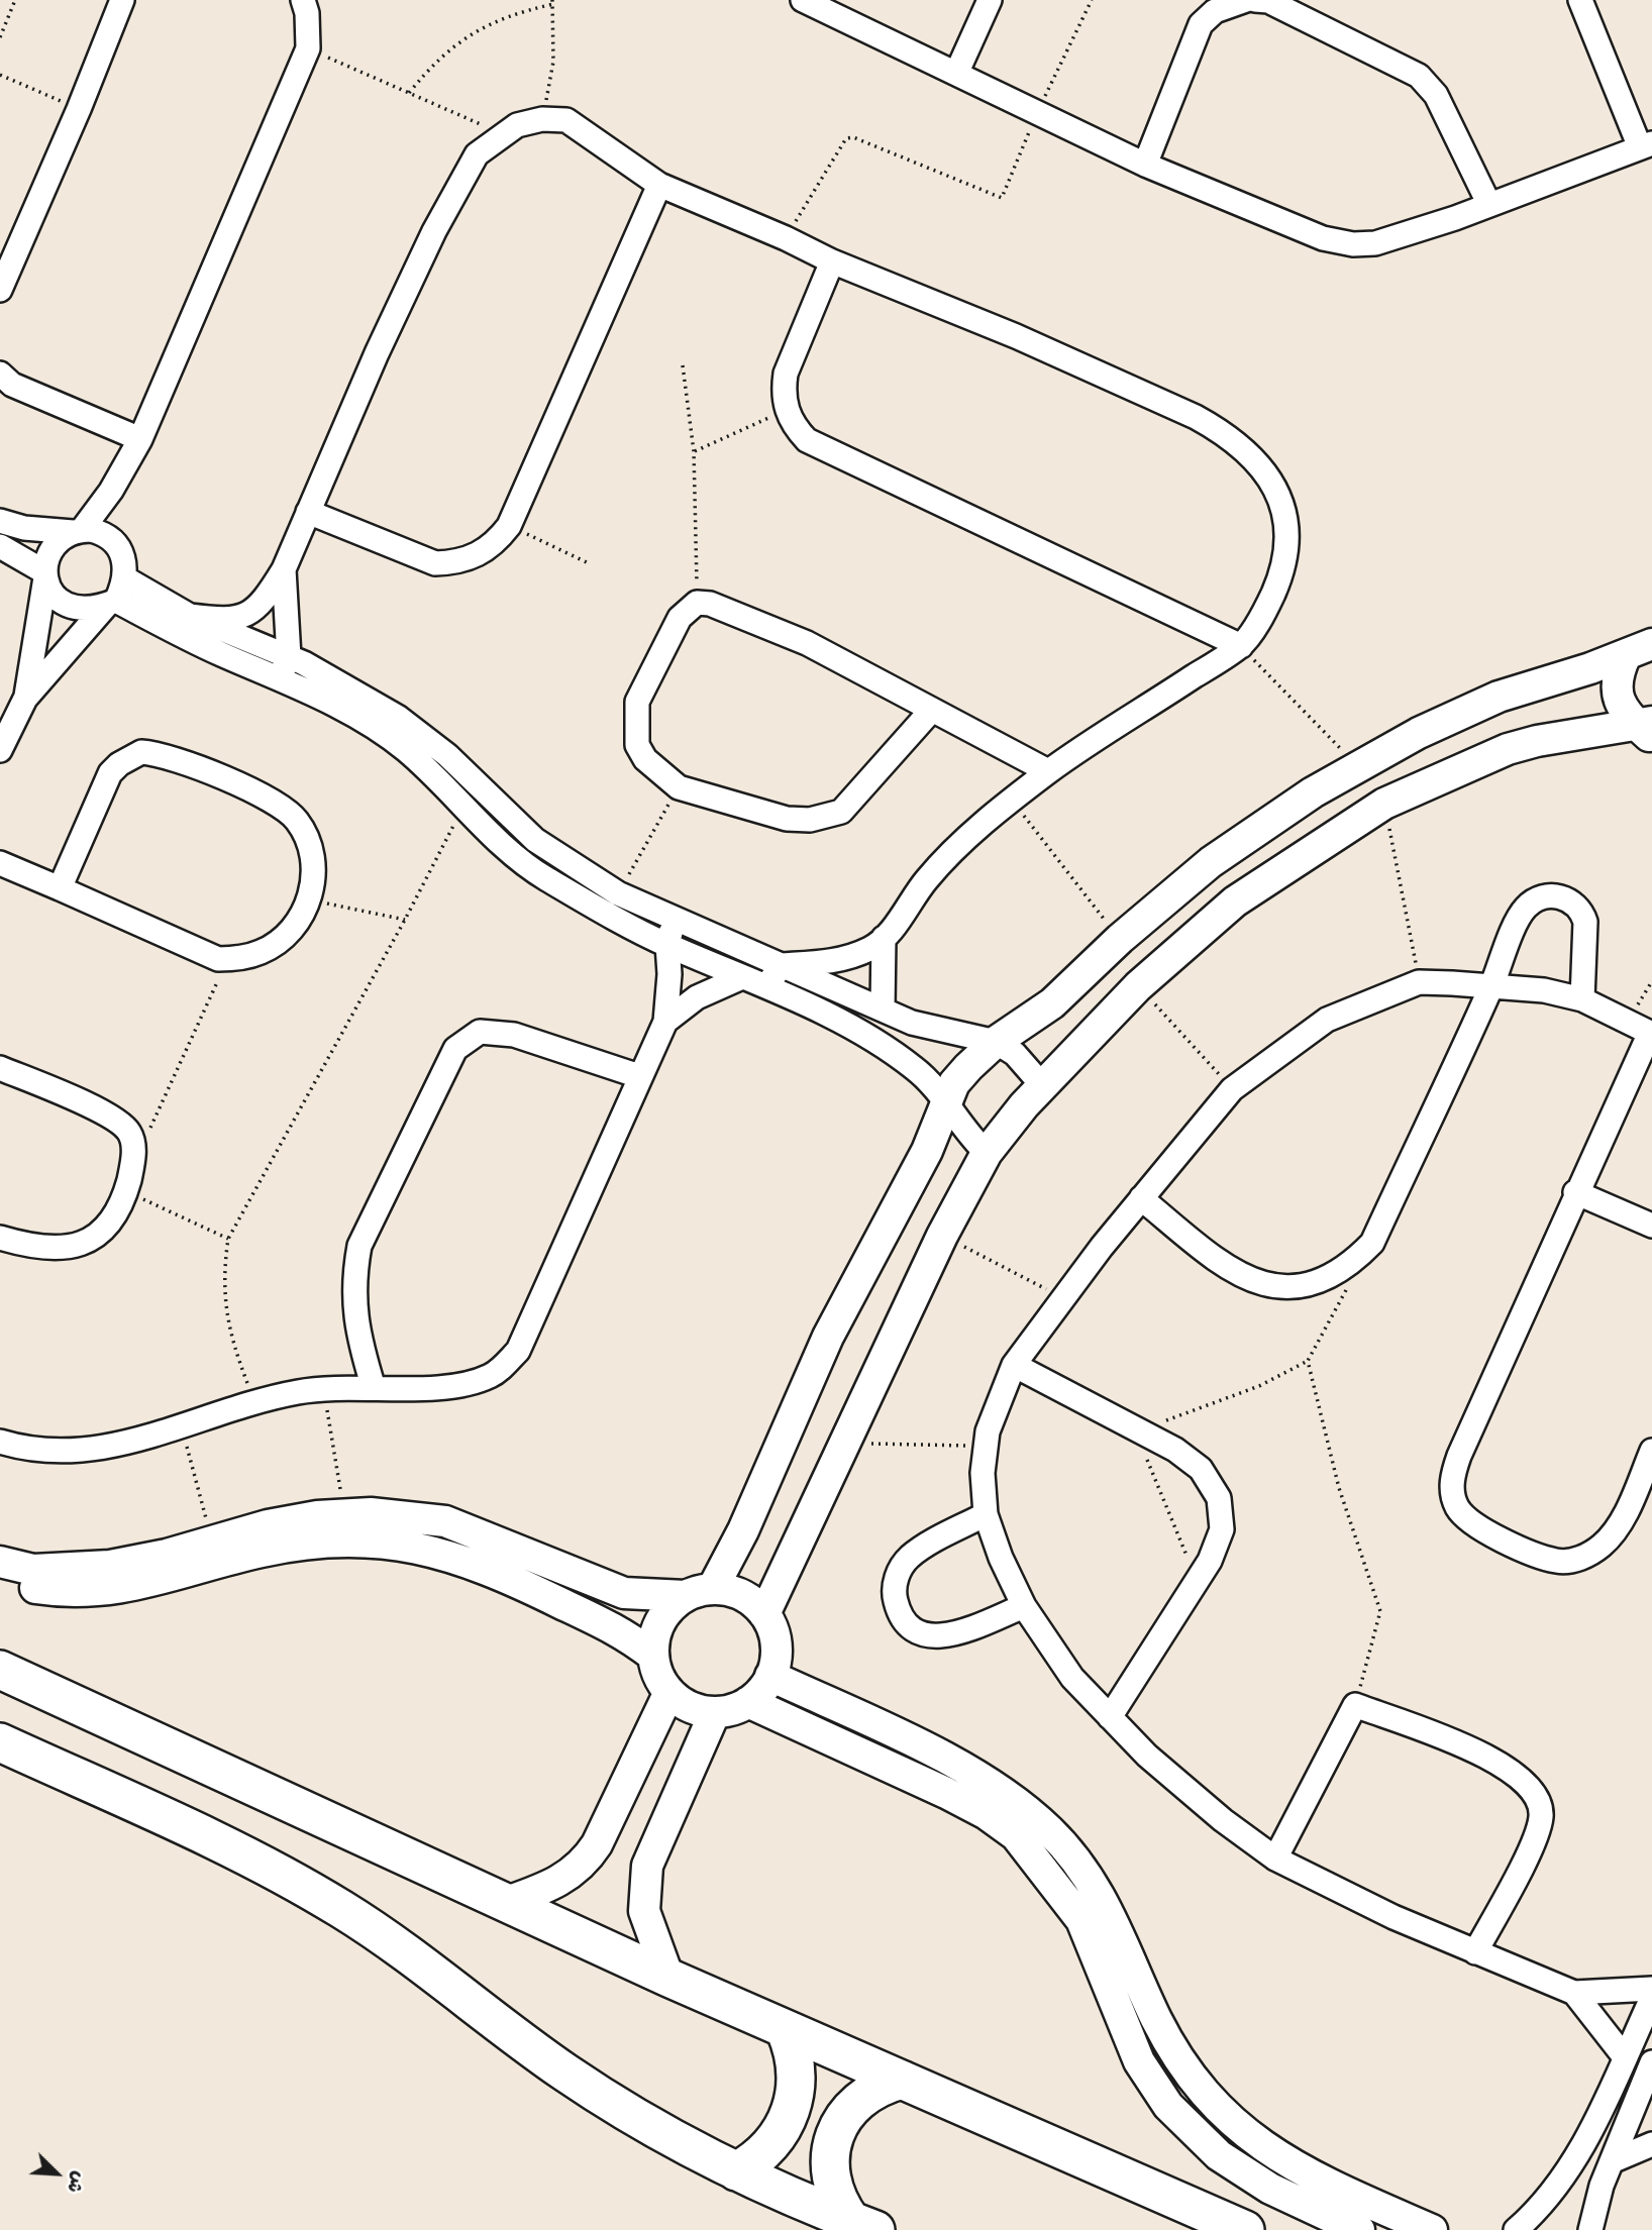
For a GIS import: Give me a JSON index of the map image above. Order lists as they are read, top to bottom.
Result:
{
  "north": "bottom right"
}
